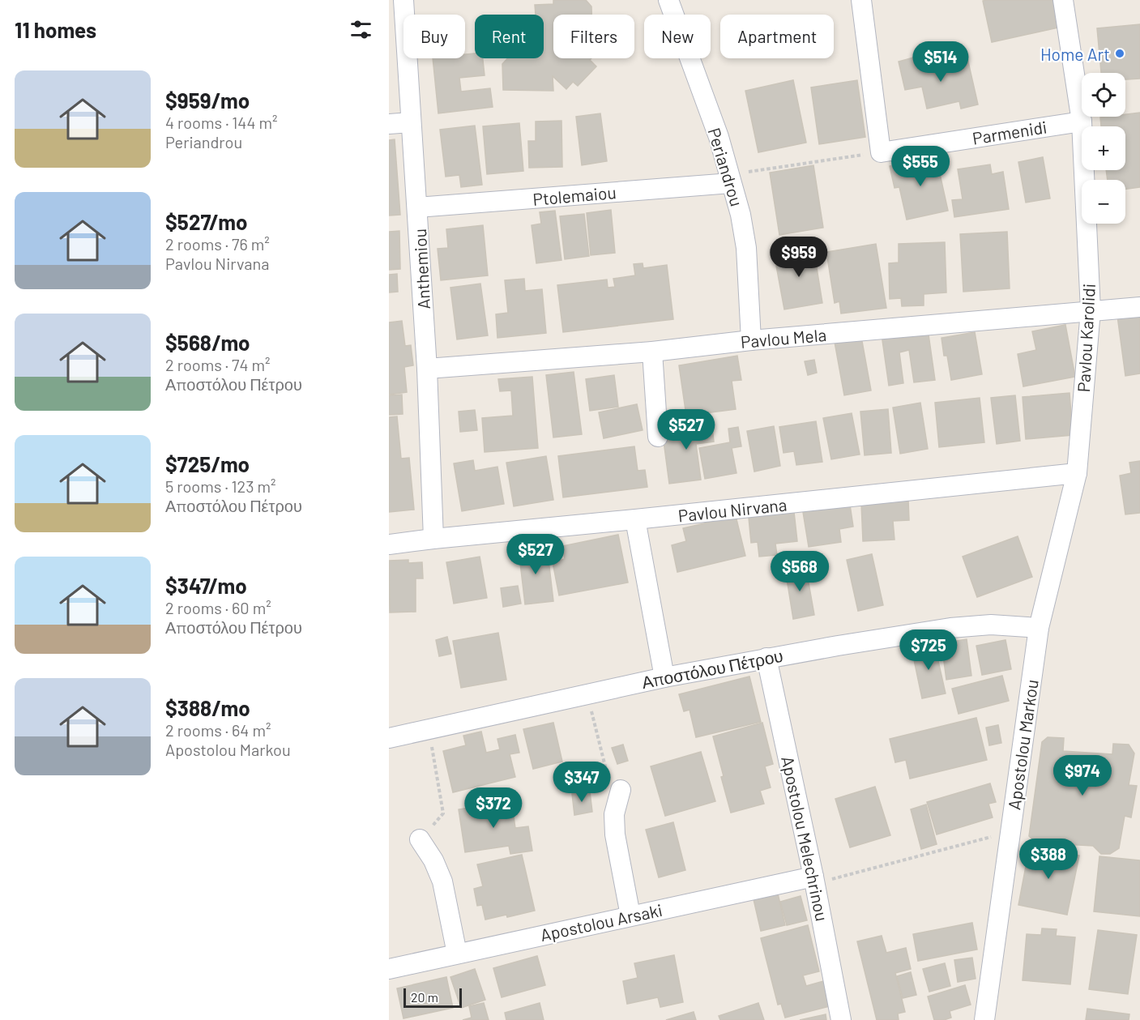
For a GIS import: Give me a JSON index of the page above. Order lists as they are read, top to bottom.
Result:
{
  "streets": {
    "street": [
      "Parmenidi",
      "Periandrou",
      "Ptolemaiou",
      "Anthemiou",
      "Pavlou Mela",
      "Pavlou Karolidi",
      "Pavlou Nirvana",
      "Αποστόλου Πέτρου",
      "Apostolou Markou",
      "Apostolou Melechrinou",
      "Apostolou Arsaki"
    ]
  },
  "crossings": [
    ["Parmenidi", "Pavlou Karolidi"],
    ["Periandrou", "Ptolemaiou"],
    ["Periandrou", "Pavlou Mela"],
    ["Ptolemaiou", "Anthemiou"],
    ["Anthemiou", "Pavlou Mela"],
    ["Anthemiou", "Pavlou Nirvana"],
    ["Pavlou Mela", "Pavlou Karolidi"],
    ["Pavlou Karolidi", "Pavlou Nirvana"],
    ["Pavlou Karolidi", "Apostolou Markou"],
    ["Pavlou Nirvana", "Apostolou Markou"],
    ["Αποστόλου Πέτρου", "Apostolou Markou"],
    ["Αποστόλου Πέτρου", "Apostolou Melechrinou"],
    ["Apostolou Melechrinou", "Apostolou Arsaki"]
  ],
  "places": ["Home Art"],
  "scale_bar": "20 m",
  "page": {
    "heading": "11 homes",
    "chip": [
      "Buy",
      "Rent",
      "Filters",
      "New",
      "Apartment"
    ],
    "price": [
      "$514",
      "$555",
      "$959",
      "$527",
      "$527",
      "$568",
      "$725",
      "$974",
      "$347",
      "$372",
      "$388"
    ],
    "list": [
      {
        "name": "$959/mo",
        "note": "4 rooms · 144 m² · Periandrou"
      },
      {
        "name": "$527/mo",
        "note": "2 rooms · 76 m² · Pavlou Nirvana"
      },
      {
        "name": "$568/mo",
        "note": "2 rooms · 74 m² · Αποστόλου Πέτρου"
      },
      {
        "name": "$725/mo",
        "note": "5 rooms · 123 m² · Αποστόλου Πέτρου"
      },
      {
        "name": "$347/mo",
        "note": "2 rooms · 60 m² · Αποστόλου Πέτρου"
      },
      {
        "name": "$388/mo",
        "note": "2 rooms · 64 m² · Apostolou Markou"
      }
    ],
    "map_buttons": ["+", "−"],
    "scale": "20 m"
  }
}
